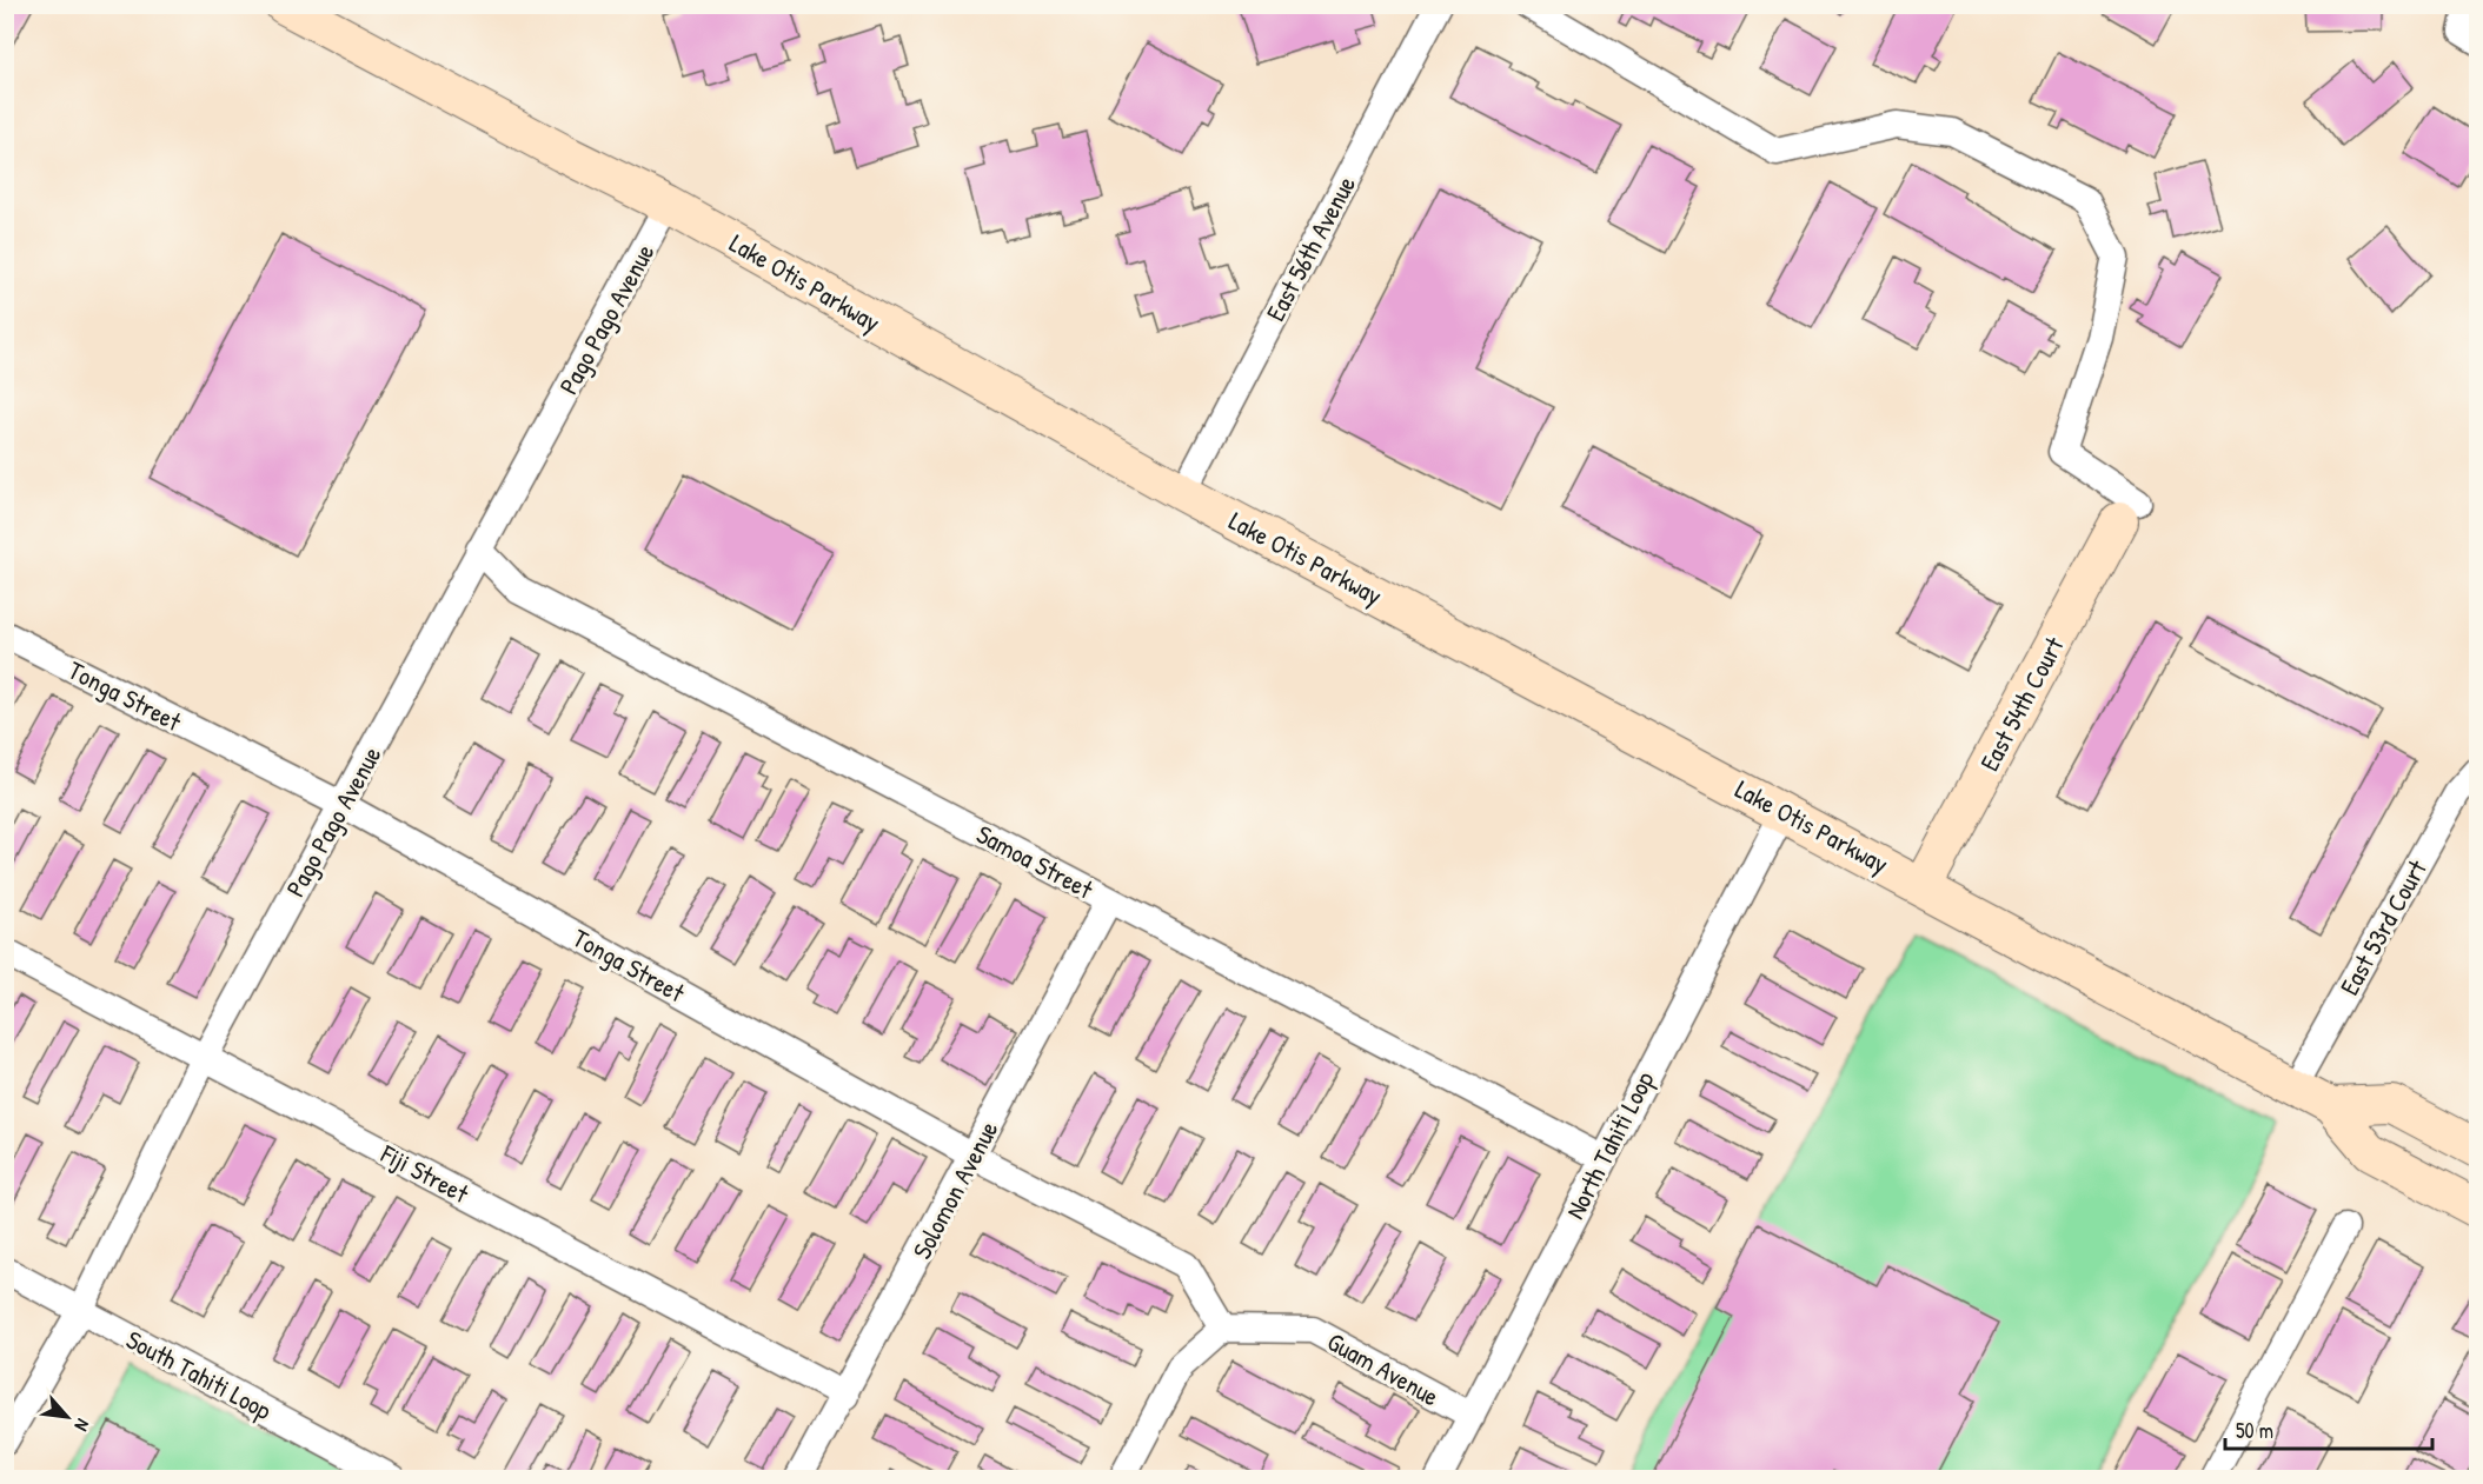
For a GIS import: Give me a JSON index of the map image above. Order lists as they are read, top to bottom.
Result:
{
  "streets": {
    "main road": ["Lake Otis Parkway", "East 54th Court"],
    "street": [
      "East 56th Avenue",
      "Pago Pago Avenue",
      "Tonga Street",
      "Samoa Street",
      "East 53rd Court",
      "North Tahiti Loop",
      "Fiji Street",
      "Solomon Avenue",
      "Guam Avenue",
      "South Tahiti Loop"
    ]
  },
  "crossings": [
    ["East 56th Avenue", "Lake Otis Parkway"],
    ["Lake Otis Parkway", "Pago Pago Avenue"],
    ["Lake Otis Parkway", "East 54th Court"],
    ["Lake Otis Parkway", "East 53rd Court"],
    ["Lake Otis Parkway", "North Tahiti Loop"],
    ["Pago Pago Avenue", "Tonga Street"],
    ["Pago Pago Avenue", "Samoa Street"],
    ["Pago Pago Avenue", "Fiji Street"],
    ["Pago Pago Avenue", "South Tahiti Loop"],
    ["Tonga Street", "Solomon Avenue"],
    ["Tonga Street", "Guam Avenue"],
    ["Samoa Street", "North Tahiti Loop"],
    ["Samoa Street", "Solomon Avenue"],
    ["North Tahiti Loop", "Guam Avenue"],
    ["Fiji Street", "Solomon Avenue"]
  ],
  "scale_bar": "50 m",
  "north": "bottom right"
}
